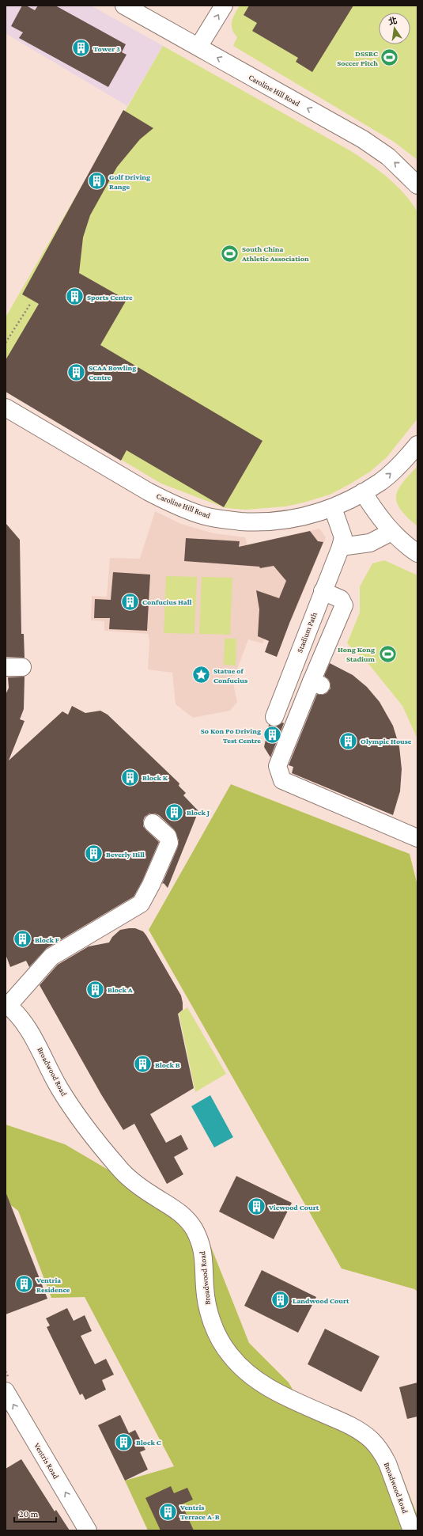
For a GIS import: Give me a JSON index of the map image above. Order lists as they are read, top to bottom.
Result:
{
  "streets": {
    "street": [
      "Caroline Hill Road",
      "Stadium Path",
      "Broadwood Road",
      "Ventris Road"
    ]
  },
  "crossings": [
    ["Caroline Hill Road", "Stadium Path"]
  ],
  "one_way": ["Ventris Road"],
  "places": {
    "building": [
      "Tower 3",
      "Golf Driving Range",
      "Sports Centre",
      "SCAA Bowling Centre",
      "Confucius Hall",
      "So Kon Po Driving Test Centre",
      "Olympic House",
      "Block K",
      "Block J",
      "Beverly Hill",
      "Block F",
      "Block A",
      "Block B",
      "Vicwood Court",
      "Ventria Residence",
      "Landwood Court",
      "Block C",
      "Ventris Terrace A-B"
    ],
    "sports": ["DSSRC Soccer Pitch", "South China Athletic Association", "Hong Kong Stadium"],
    "place": ["Statue of Confucius"]
  },
  "scale_bar": "20 m",
  "north": "top"
}
